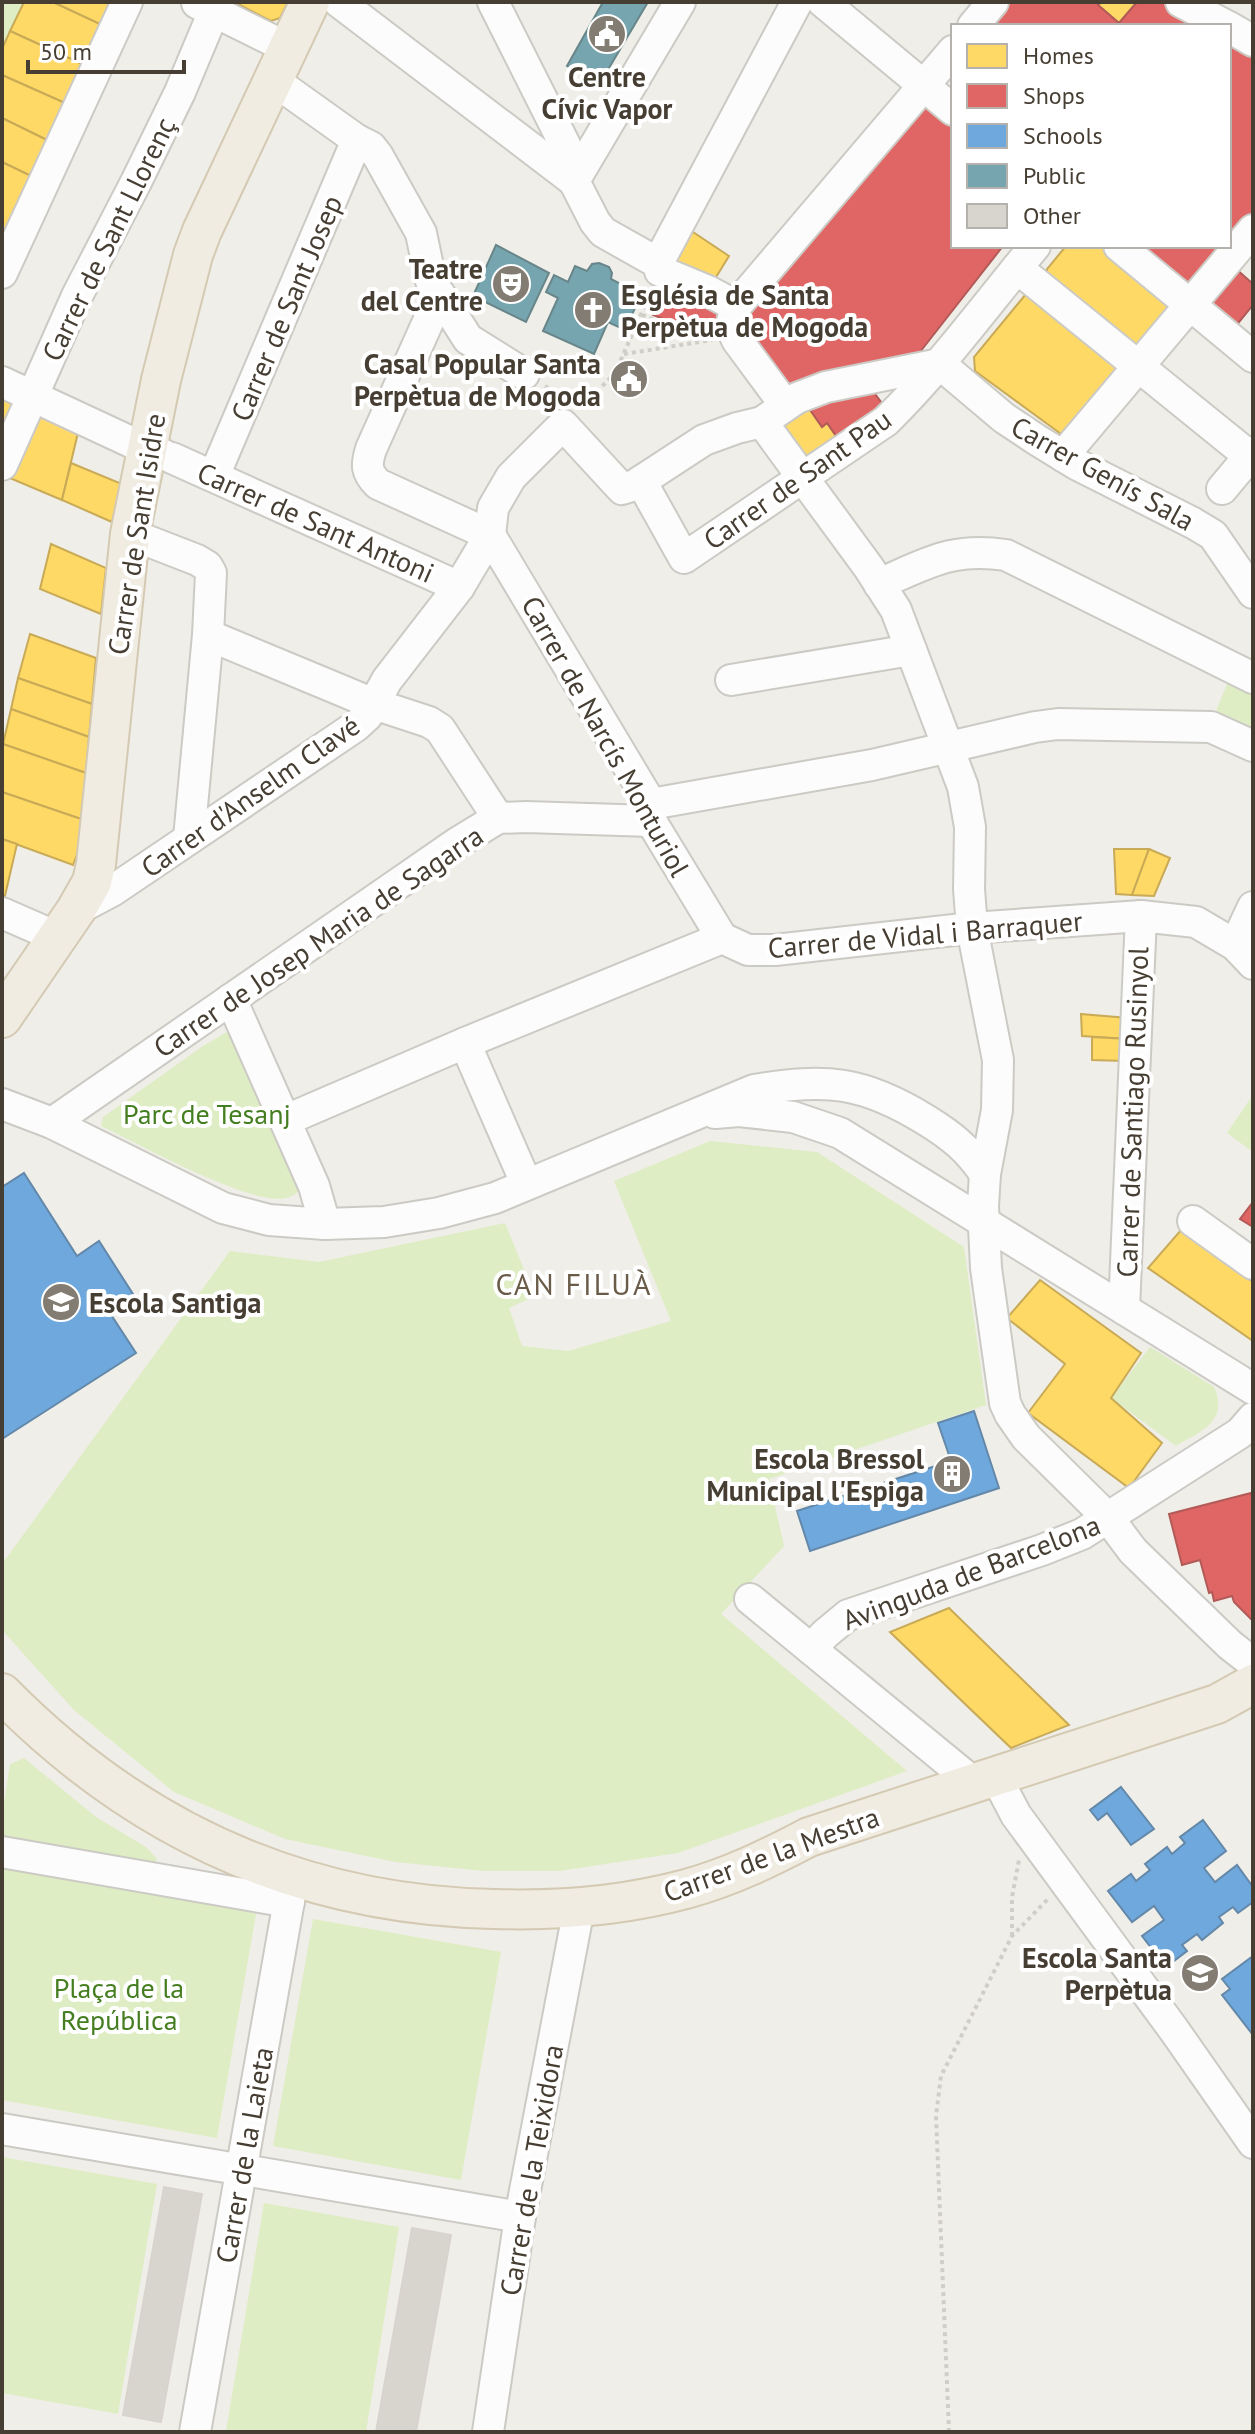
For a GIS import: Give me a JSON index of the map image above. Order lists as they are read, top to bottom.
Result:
{
  "streets": {
    "main road": ["Carrer de Sant Isidre", "Carrer de la Mestra"],
    "street": [
      "Carrer de Sant Llorenç",
      "Carrer de Sant Josep",
      "Carrer Genís Sala",
      "Carrer de Sant Pau",
      "Carrer de Sant Antoni",
      "Carrer de Narcís Monturiol",
      "Carrer d'Anselm Clavé",
      "Carrer de Vidal i Barraquer",
      "Carrer de Josep Maria de Sagarra",
      "Carrer de Santiago Rusinyol",
      "Avinguda de Barcelona",
      "Carrer de la Laieta",
      "Carrer de la Teixidora"
    ]
  },
  "crossings": [
    ["Carrer de Sant Llorenç", "Carrer de Sant Antoni"],
    ["Carrer de Sant Josep", "Carrer de Sant Antoni"],
    ["Carrer de Sant Antoni", "Carrer de Sant Isidre"],
    ["Carrer de Sant Antoni", "Carrer d'Anselm Clavé"],
    ["Carrer de Sant Isidre", "Carrer d'Anselm Clavé"],
    ["Carrer de Narcís Monturiol", "Carrer d'Anselm Clavé"],
    ["Carrer de Narcís Monturiol", "Carrer de Vidal i Barraquer"],
    ["Carrer de Narcís Monturiol", "Carrer de Josep Maria de Sagarra"],
    ["Carrer de Vidal i Barraquer", "Carrer de Santiago Rusinyol"],
    ["Carrer de la Mestra", "Carrer de la Laieta"],
    ["Carrer de la Mestra", "Carrer de la Teixidora"]
  ],
  "districts": ["CAN FILUÀ"],
  "parks": ["Parc de Tesanj", "Plaça de la República"],
  "places": {
    "public building": ["Centre Cívic Vapor", "Casal Popular Santa Perpètua de Mogoda"],
    "theatre": ["Teatre del Centre"],
    "church": ["Església de Santa Perpètua de Mogoda"],
    "school or university": ["Escola Santiga", "Escola Santa Perpètua"],
    "building": ["Escola Bressol Municipal l'Espiga"]
  },
  "legend": [
    "Homes",
    "Shops",
    "Schools",
    "Public",
    "Other"
  ],
  "scale_bar": "50 m"
}
